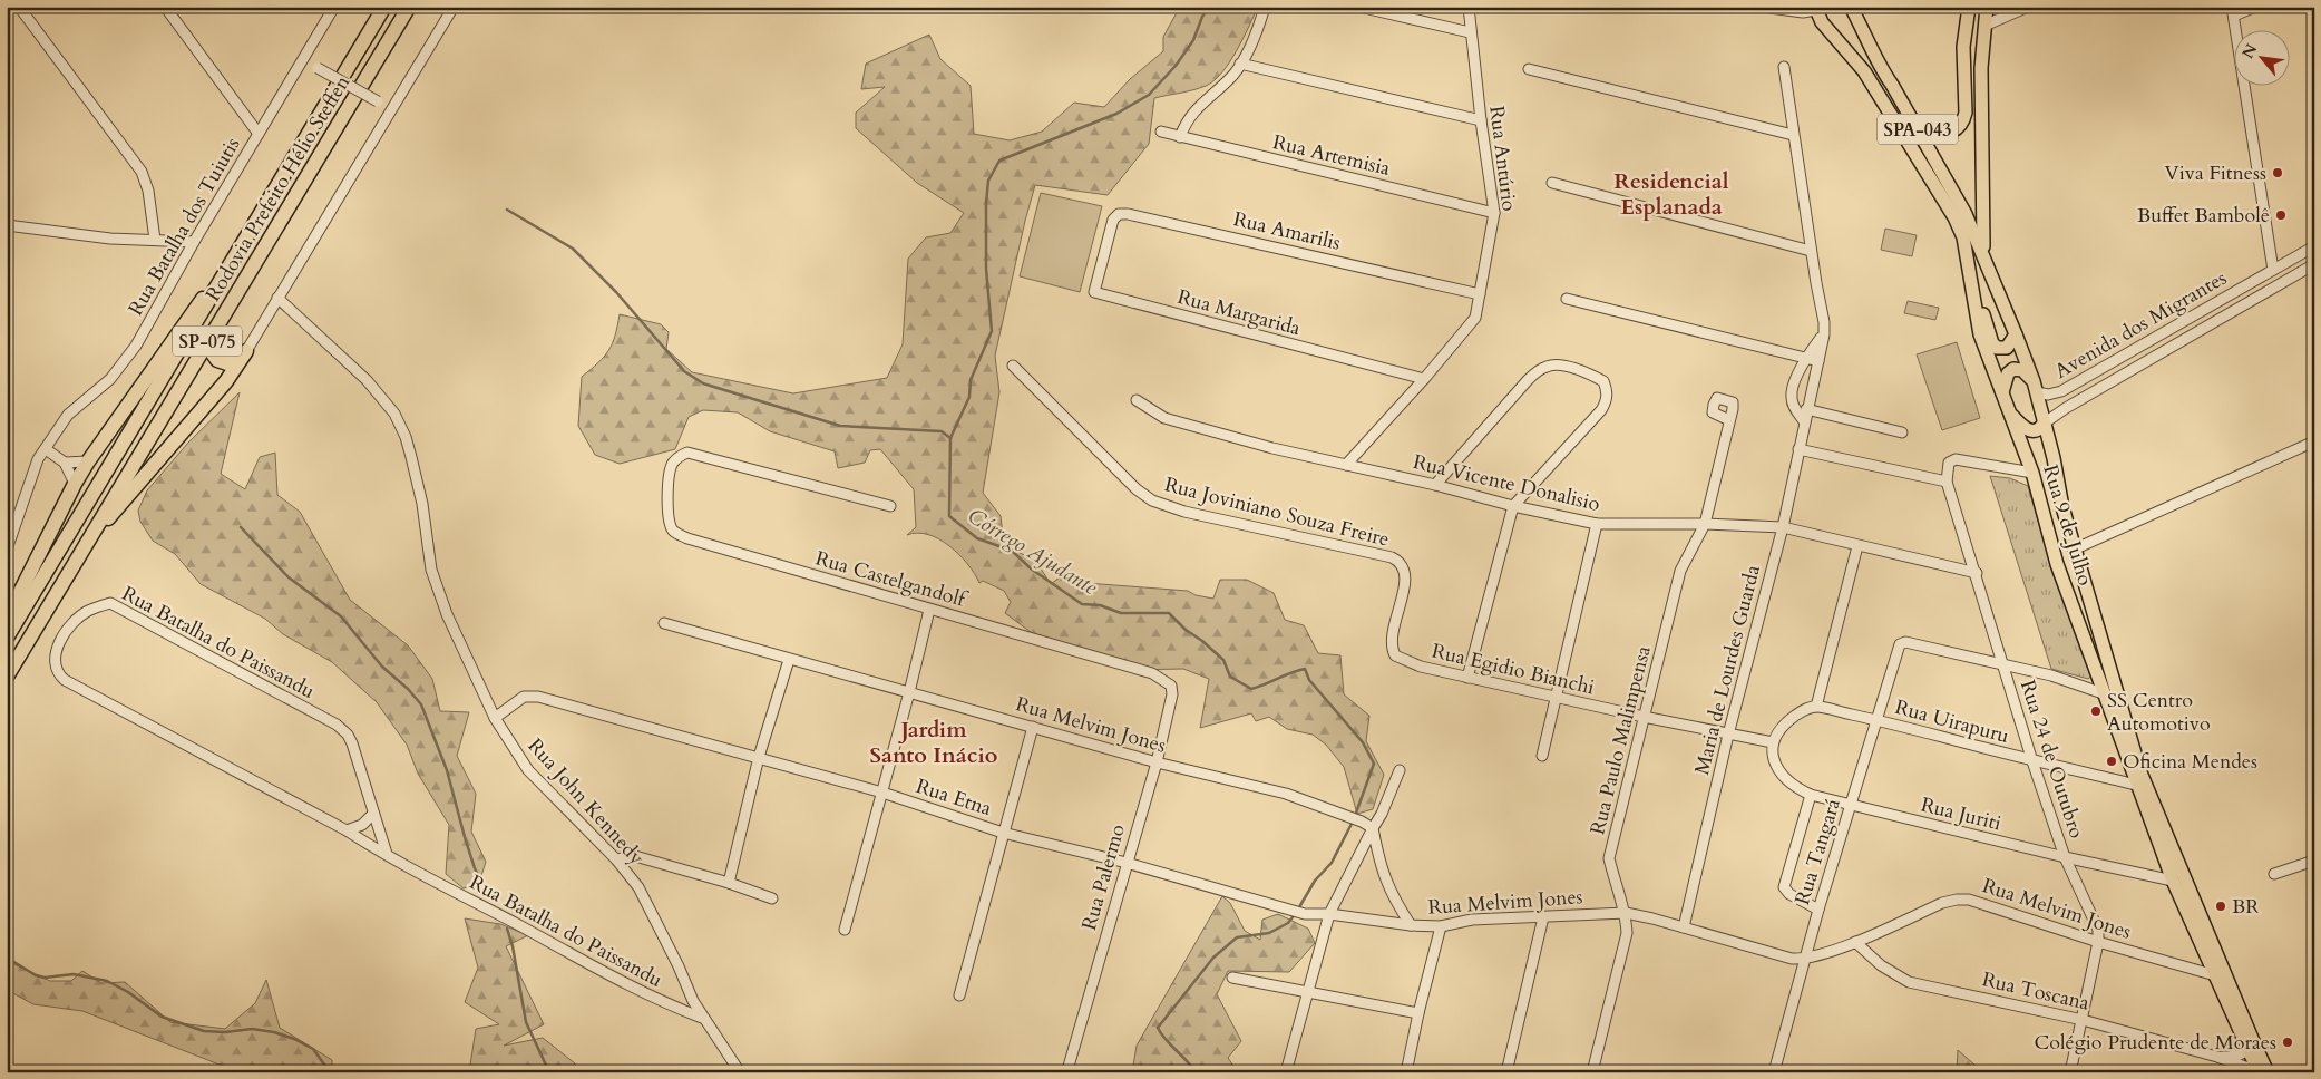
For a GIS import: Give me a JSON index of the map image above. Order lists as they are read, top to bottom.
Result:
{
  "streets": {
    "highway": ["Rodovia Prefeito Hélio Steffen", "SP-075"],
    "main road": ["SPA-043", "Rua 9 de Julho"],
    "street": [
      "Rua Artemisia",
      "Rua Antúrio",
      "Rua Batalha dos Tuiutis",
      "Rua Amarilis",
      "Rua Margarida",
      "Avenida dos Migrantes",
      "Rua Vicente Donalisio",
      "Rua Joviniano Souza Freire",
      "Rua Castelgandolf",
      "Rua Batalha do Paissandu",
      "Rua Egidio Bianchi",
      "Maria de Lourdes Guarda",
      "Rua Uirapuru",
      "Rua Melvim Jones",
      "Rua Paulo Malimpensa",
      "Rua 24 de Outubro",
      "Rua Etna",
      "Rua John Kennedy",
      "Rua Juriti",
      "Rua Tangará",
      "Rua Palermo",
      "Rua Toscana"
    ]
  },
  "crossings": [
    ["Rua Artemisia", "Rua Antúrio"],
    ["Rua Antúrio", "Rua Amarilis"],
    ["Rua Antúrio", "Rua Margarida"],
    ["Rua Antúrio", "Rua Vicente Donalisio"],
    ["Rua Amarilis", "Rua Margarida"],
    ["Avenida dos Migrantes", "Rua 9 de Julho"],
    ["Rua Vicente Donalisio", "Maria de Lourdes Guarda"],
    ["Rua Vicente Donalisio", "Rua Paulo Malimpensa"],
    ["Rua Vicente Donalisio", "Rua 24 de Outubro"],
    ["Rua Joviniano Souza Freire", "Rua Egidio Bianchi"],
    ["Rua 9 de Julho", "Rua Uirapuru"],
    ["Rua 9 de Julho", "Rua Melvim Jones"],
    ["Rua 9 de Julho", "Rua Juriti"],
    ["Rua 9 de Julho", "Rua Toscana"],
    ["Rua Castelgandolf", "Rua Palermo"],
    ["Rua Batalha do Paissandu", "Rua John Kennedy"],
    ["Rua Egidio Bianchi", "Maria de Lourdes Guarda"],
    ["Rua Egidio Bianchi", "Rua Uirapuru"],
    ["Rua Egidio Bianchi", "Rua Paulo Malimpensa"],
    ["Rua Egidio Bianchi", "Rua Juriti"],
    ["Rua Egidio Bianchi", "Rua Tangará"],
    ["Maria de Lourdes Guarda", "Rua Melvim Jones"],
    ["Rua Uirapuru", "Rua 24 de Outubro"],
    ["Rua Uirapuru", "Rua Juriti"],
    ["Rua Uirapuru", "Rua Tangará"],
    ["Rua Melvim Jones", "Rua Paulo Malimpensa"],
    ["Rua Melvim Jones", "Rua 24 de Outubro"],
    ["Rua Melvim Jones", "Rua Etna"],
    ["Rua Melvim Jones", "Rua Tangará"],
    ["Rua Melvim Jones", "Rua Palermo"],
    ["Rua Melvim Jones", "Rua Toscana"],
    ["Rua 24 de Outubro", "Rua Juriti"],
    ["Rua 24 de Outubro", "Rua Tangará"],
    ["Rua 24 de Outubro", "Rua Toscana"],
    ["Rua Etna", "Rua John Kennedy"],
    ["Rua Etna", "Rua Palermo"],
    ["Rua Juriti", "Rua Tangará"]
  ],
  "districts": ["Residencial Esplanada", "Jardim Santo Inácio"],
  "water": ["Córrego Ajudante"],
  "places": [
    "Viva Fitness",
    "Buffet Bambolê",
    "SS Centro Automotivo",
    "Oficina Mendes",
    "BR",
    "Colégio Prudente de Moraes"
  ],
  "north": "top left"
}
